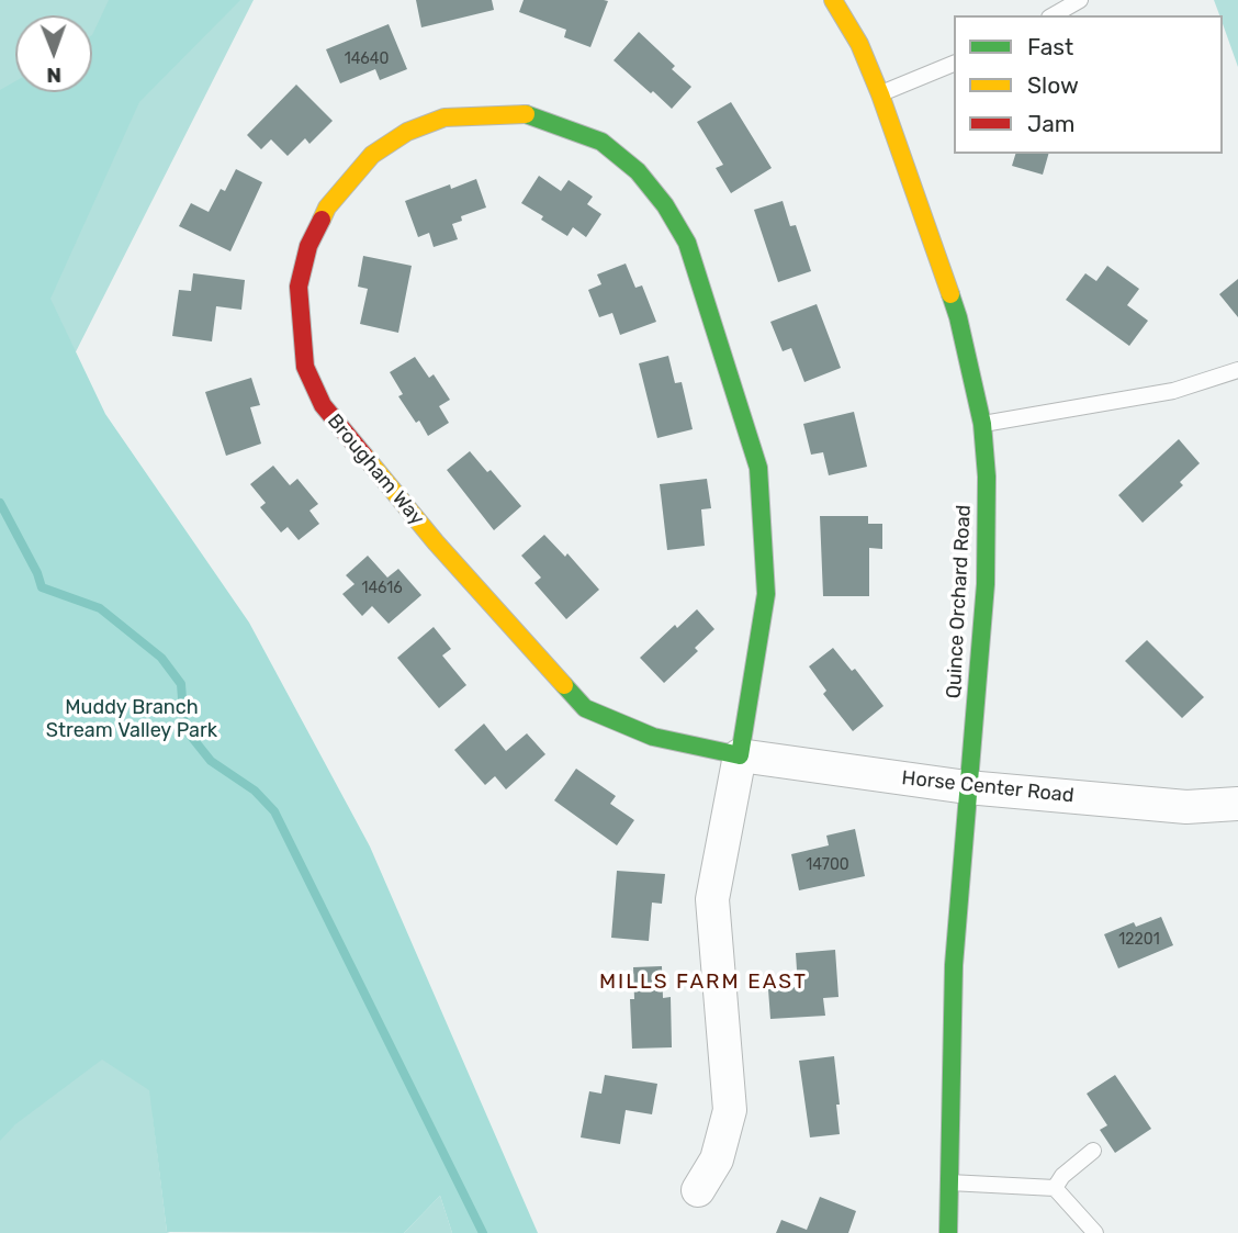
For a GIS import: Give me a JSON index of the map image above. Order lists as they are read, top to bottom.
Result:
{
  "streets": {
    "street": ["Brougham Way", "Quince Orchard Road", "Horse Center Road"]
  },
  "crossings": [
    ["Brougham Way", "Horse Center Road"],
    ["Quince Orchard Road", "Horse Center Road"]
  ],
  "districts": ["MILLS FARM EAST"],
  "parks": ["Muddy Branch Stream Valley Park"],
  "house_numbers": [
    "14640",
    "14616",
    "14700",
    "12201"
  ],
  "legend": ["Fast", "Slow", "Jam"],
  "north": "bottom"
}
